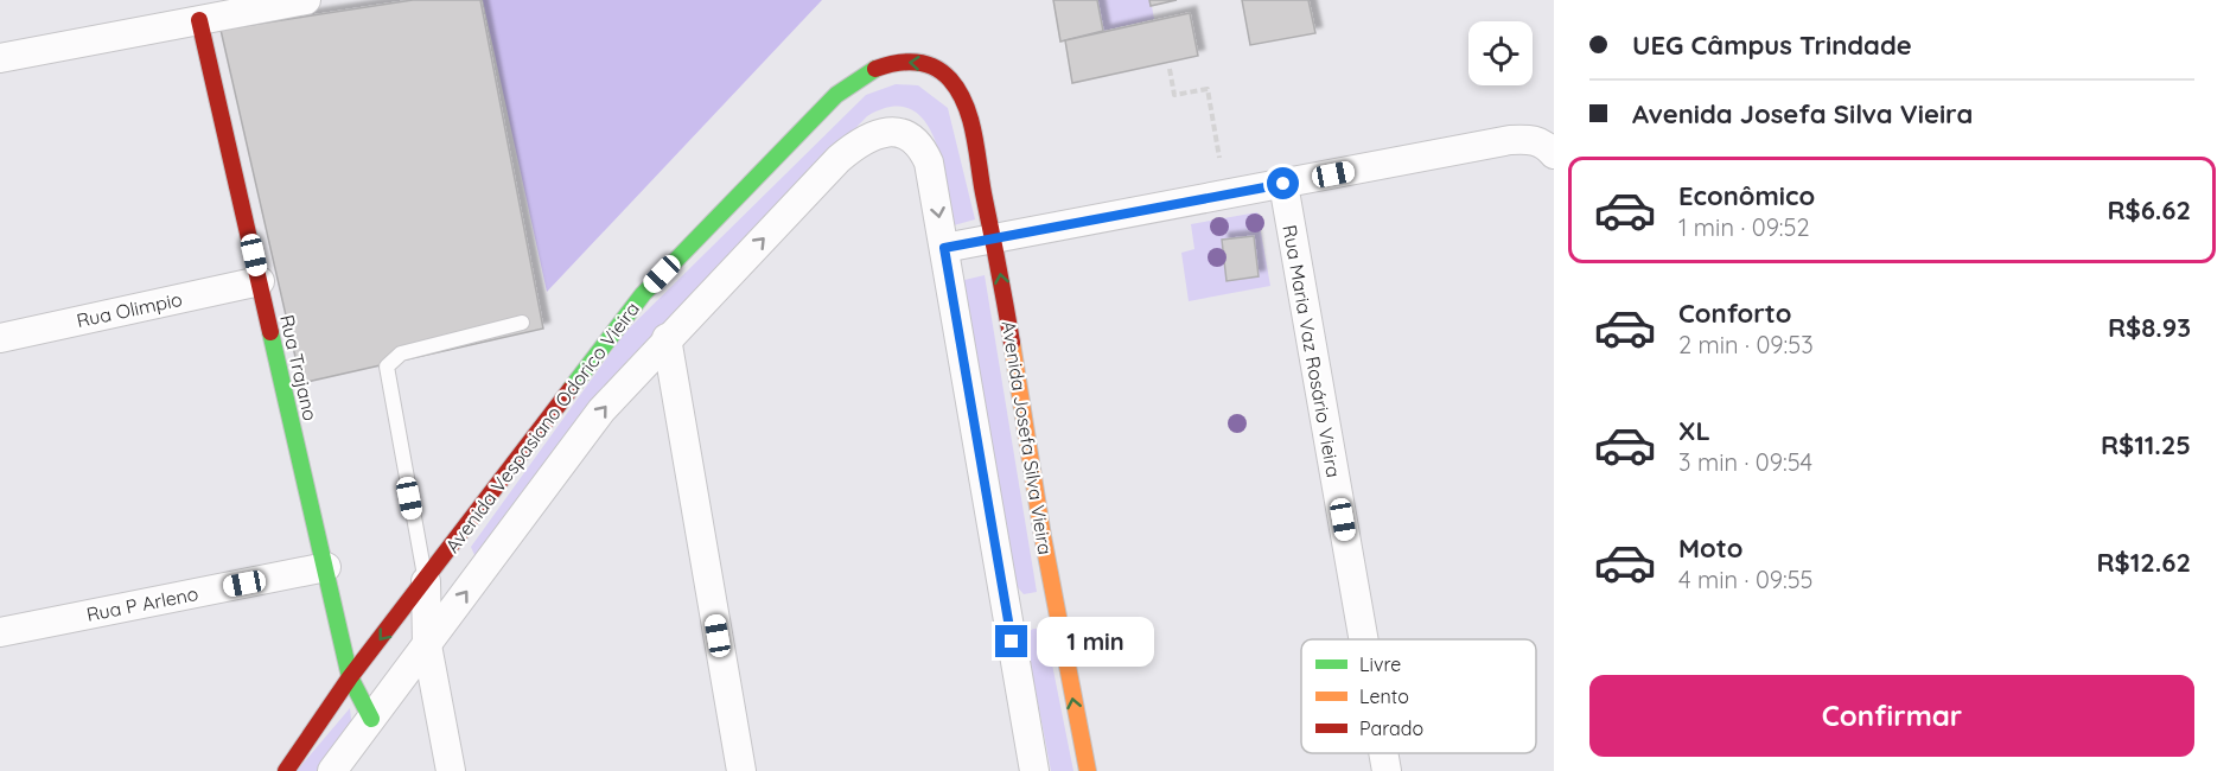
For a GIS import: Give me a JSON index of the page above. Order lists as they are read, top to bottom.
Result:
{
  "streets": {
    "street": [
      "Rua Olimpio",
      "Rua Maria Vaz Rosário Vieira",
      "Rua Trajano",
      "Avenida Vespasiano Odorico Vieira",
      "Avenida Josefa Silva Vieira",
      "Rua P Arleno"
    ]
  },
  "crossings": [
    ["Rua Olimpio", "Rua Trajano"],
    ["Rua Trajano", "Avenida Vespasiano Odorico Vieira"],
    ["Rua Trajano", "Rua P Arleno"],
    ["Avenida Vespasiano Odorico Vieira", "Avenida Josefa Silva Vieira"]
  ],
  "legend": ["Livre", "Lento", "Parado"],
  "page": {
    "banner": ["UEG Câmpus Trindade", "Avenida Josefa Silva Vieira"],
    "list": [
      {
        "name": "Econômico",
        "note": "1 min · 09:52",
        "value": "R$6.62"
      },
      {
        "name": "Conforto",
        "note": "2 min · 09:53",
        "value": "R$8.93"
      },
      {
        "name": "XL",
        "note": "3 min · 09:54",
        "value": "R$11.25"
      },
      {
        "name": "Moto",
        "note": "4 min · 09:55",
        "value": "R$12.62"
      }
    ],
    "bubble": "1 min",
    "buttons": "Confirmar"
  }
}
